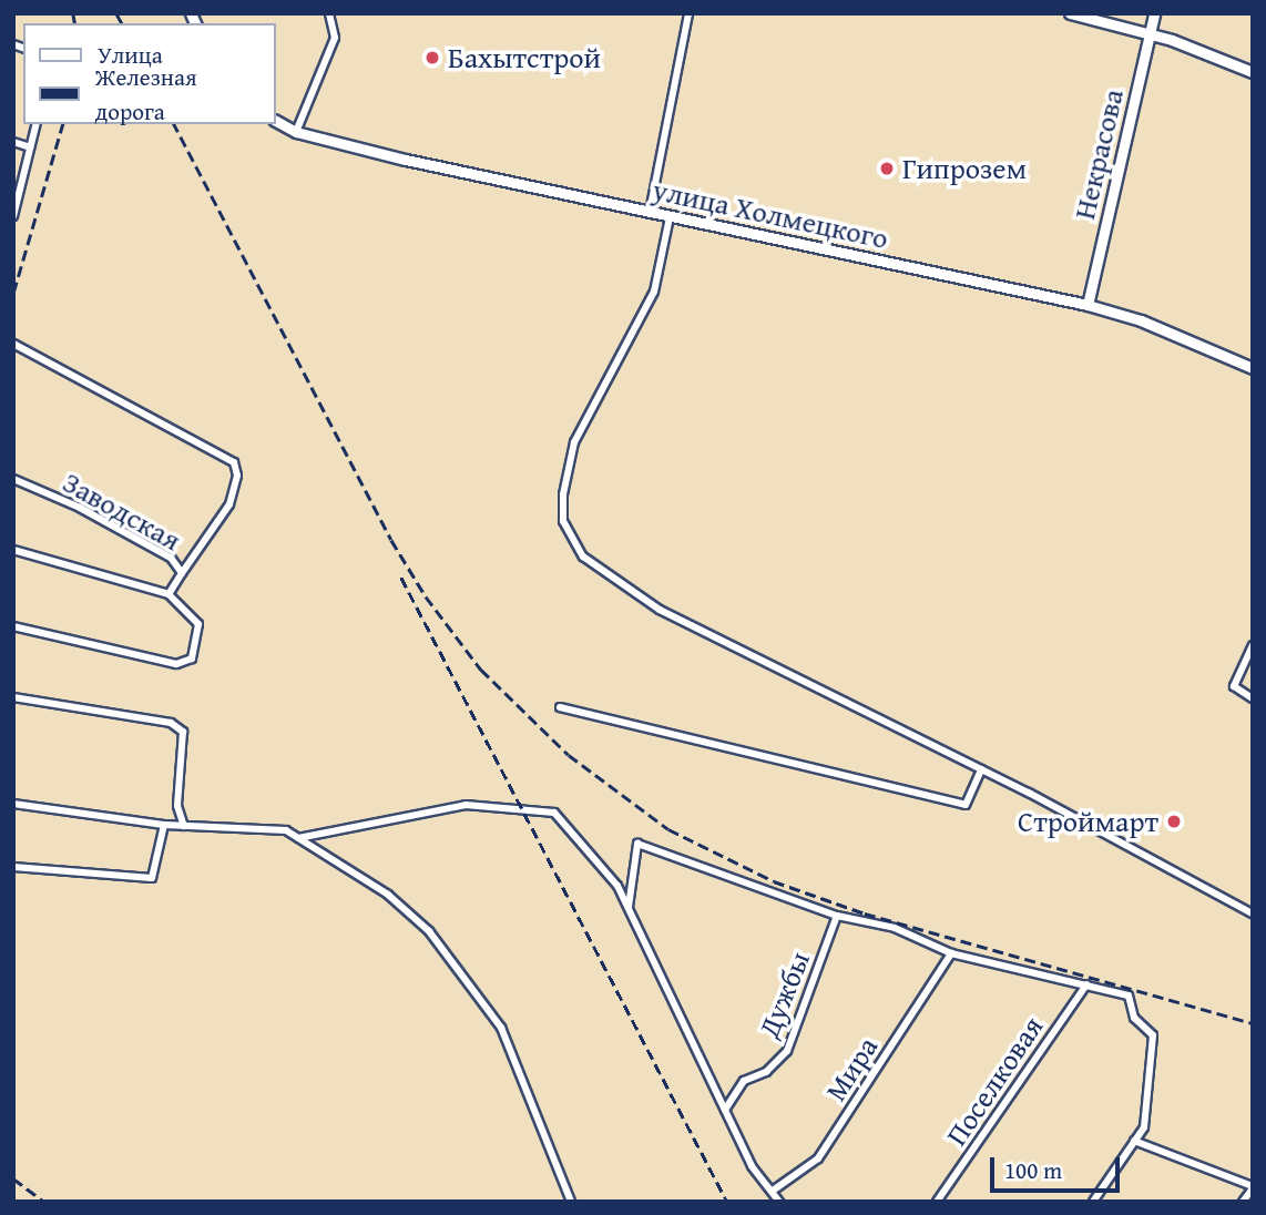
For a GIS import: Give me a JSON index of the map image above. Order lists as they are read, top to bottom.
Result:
{
  "streets": {
    "street": [
      "Некрасова",
      "улица Холмецкого",
      "Заводская",
      "Дужбы",
      "Мира",
      "Поселковая"
    ]
  },
  "crossings": [
    ["Некрасова", "улица Холмецкого"]
  ],
  "places": ["Бахытстрой", "Гипрозем", "Строймарт"],
  "legend": ["Улица", "Железная дорога"],
  "scale_bar": "100 m"
}
